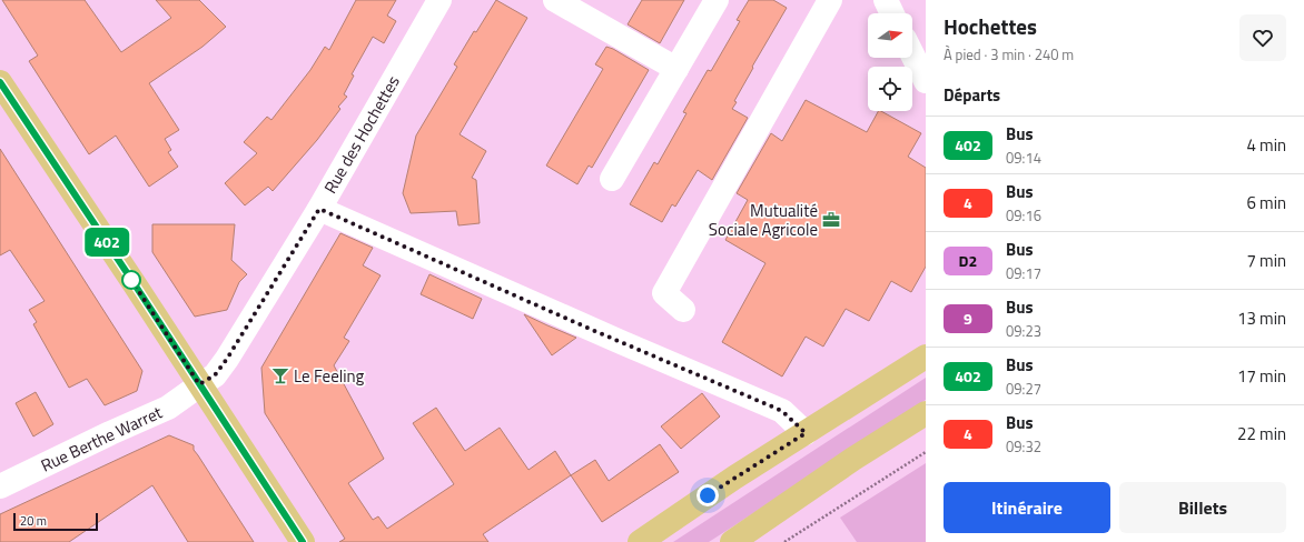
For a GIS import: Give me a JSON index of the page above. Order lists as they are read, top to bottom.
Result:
{
  "streets": {
    "street": ["Rue des Hochettes", "Rue Berthe Warret"]
  },
  "crossings": [
    ["Rue des Hochettes", "Rue Berthe Warret"]
  ],
  "places": {
    "office": ["Mutualité Sociale Agricole"],
    "bar": ["Le Feeling"]
  },
  "lines": ["bus line 402"],
  "scale_bar": "20 m",
  "north": "right",
  "page": {
    "on_map": "402",
    "heading": [
      ["Hochettes", "À pied · 3 min · 240 m"],
      "Départs"
    ],
    "list": [
      {
        "mark": "402",
        "name": "Bus",
        "note": "09:14",
        "value": "4 min"
      },
      {
        "mark": "4",
        "name": "Bus",
        "note": "09:16",
        "value": "6 min"
      },
      {
        "mark": "D2",
        "name": "Bus",
        "note": "09:17",
        "value": "7 min"
      },
      {
        "mark": "9",
        "name": "Bus",
        "note": "09:23",
        "value": "13 min"
      },
      {
        "mark": "402",
        "name": "Bus",
        "note": "09:27",
        "value": "17 min"
      },
      {
        "mark": "4",
        "name": "Bus",
        "note": "09:32",
        "value": "22 min"
      }
    ],
    "buttons": ["Itinéraire", "Billets"],
    "scale": "20 m"
  }
}
